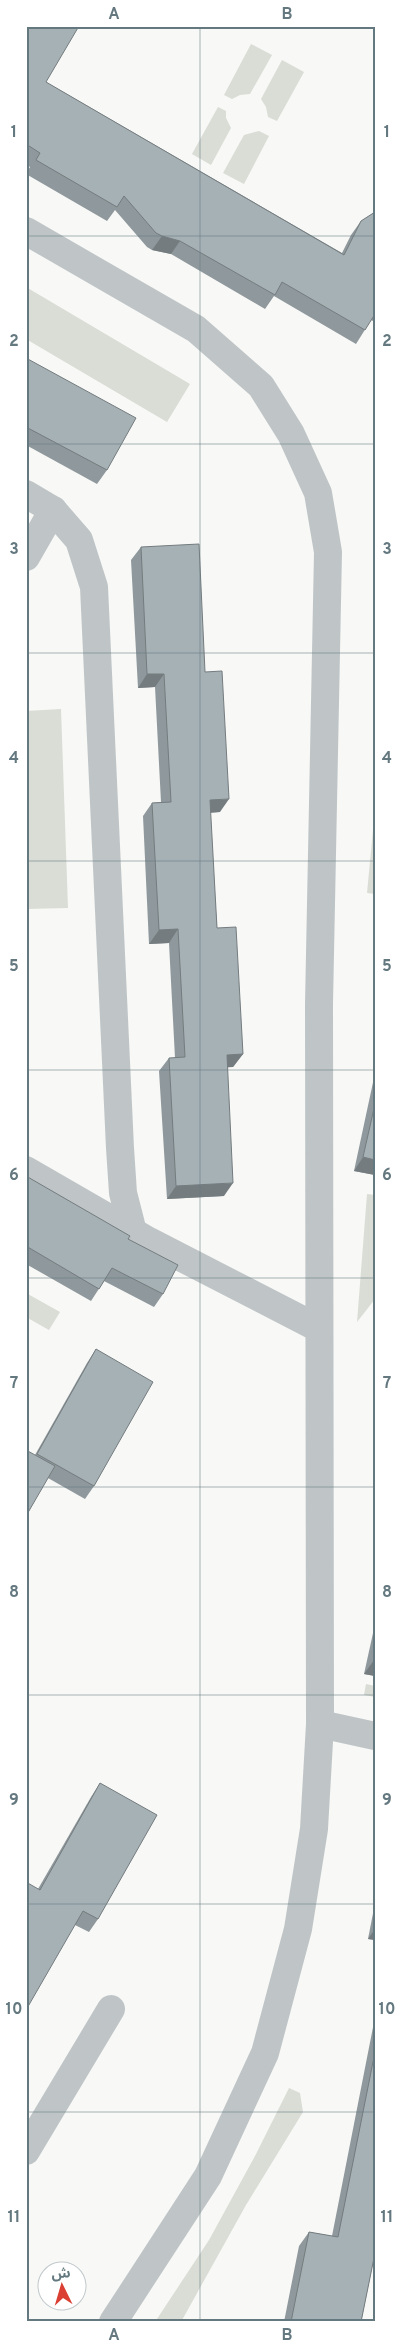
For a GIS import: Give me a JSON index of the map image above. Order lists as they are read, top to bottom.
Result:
{
  "north": "top",
  "grid": {
    "columns": ["A", "B"],
    "rows": [
      "1",
      "2",
      "3",
      "4",
      "5",
      "6",
      "7",
      "8",
      "9",
      "10",
      "11"
    ]
  }
}
